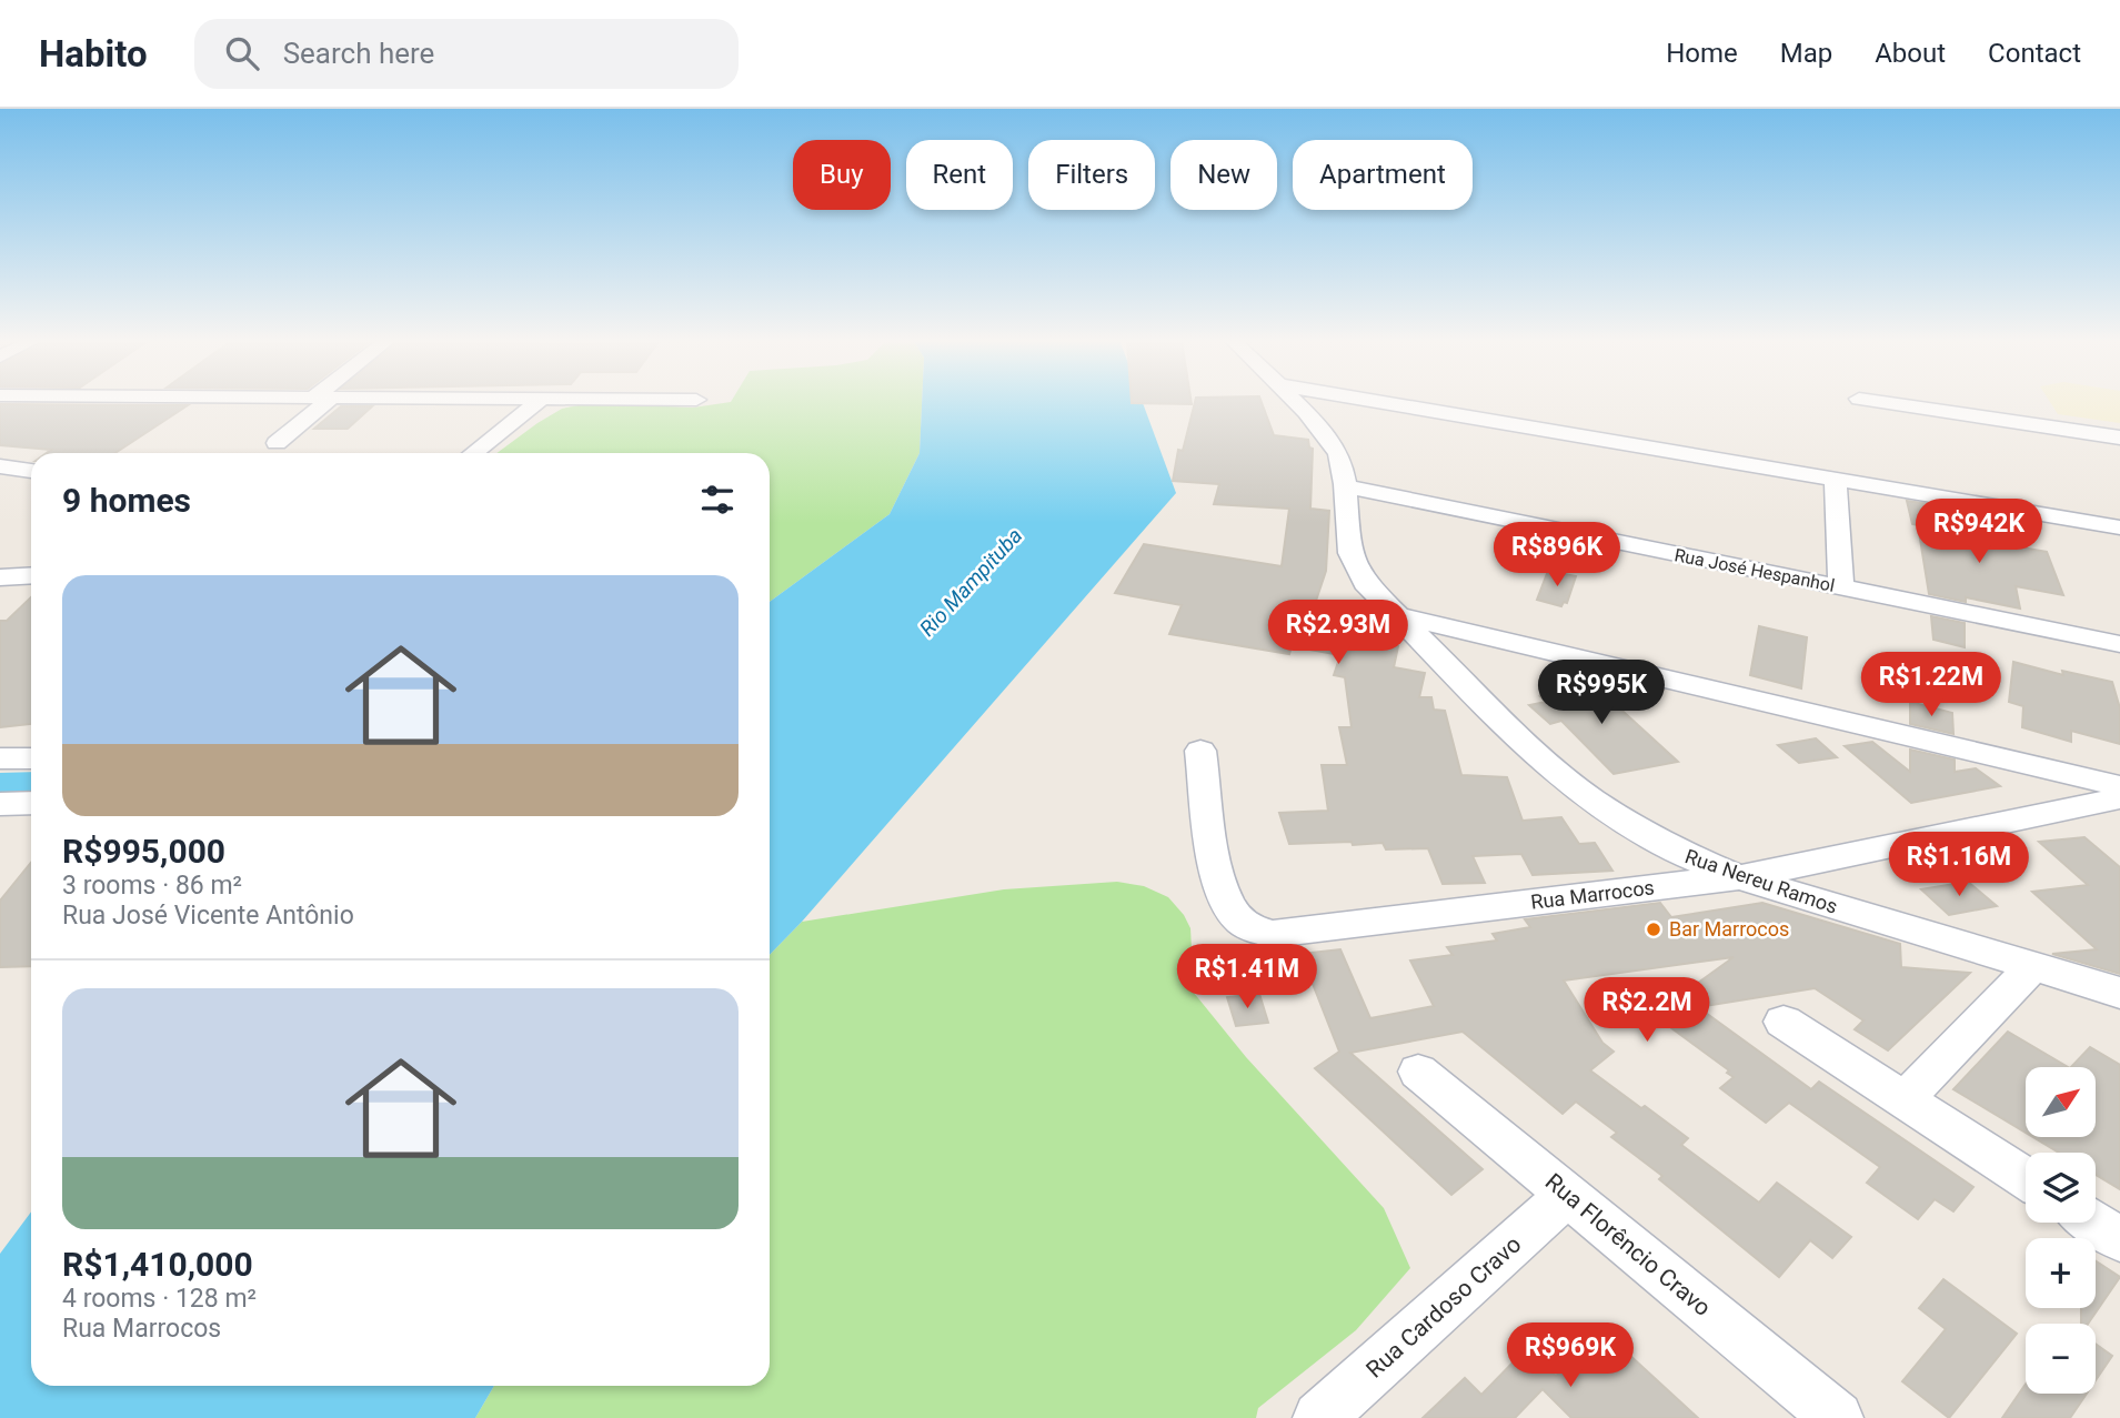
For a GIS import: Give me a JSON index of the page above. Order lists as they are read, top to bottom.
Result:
{
  "streets": {
    "street": [
      "Rua José Hespanhol",
      "Rua Nereu Ramos",
      "Rua Marrocos",
      "Rua Florêncio Cravo",
      "Rua Cardoso Cravo"
    ]
  },
  "crossings": [
    ["Rua José Hespanhol", "Rua Nereu Ramos"],
    ["Rua Nereu Ramos", "Rua Marrocos"],
    ["Rua Florêncio Cravo", "Rua Cardoso Cravo"]
  ],
  "water": ["Rio Mampituba"],
  "places": ["Bar Marrocos"],
  "north": "top right",
  "page": {
    "header": "Habito",
    "search": "Search here",
    "nav": [
      "Home",
      "Map",
      "About",
      "Contact"
    ],
    "chip": [
      "Buy",
      "Rent",
      "Filters",
      "New",
      "Apartment"
    ],
    "heading": "9 homes",
    "price": [
      "R$942K",
      "R$896K",
      "R$2.93M",
      "R$1.22M",
      "R$995K",
      "R$1.16M",
      "R$1.41M",
      "R$2.2M",
      "R$969K"
    ],
    "list": [
      {
        "name": "R$995,000",
        "note": "3 rooms · 86 m² · Rua José Vicente Antônio"
      },
      {
        "name": "R$1,410,000",
        "note": "4 rooms · 128 m² · Rua Marrocos"
      }
    ],
    "map_buttons": ["+", "−"]
  }
}
